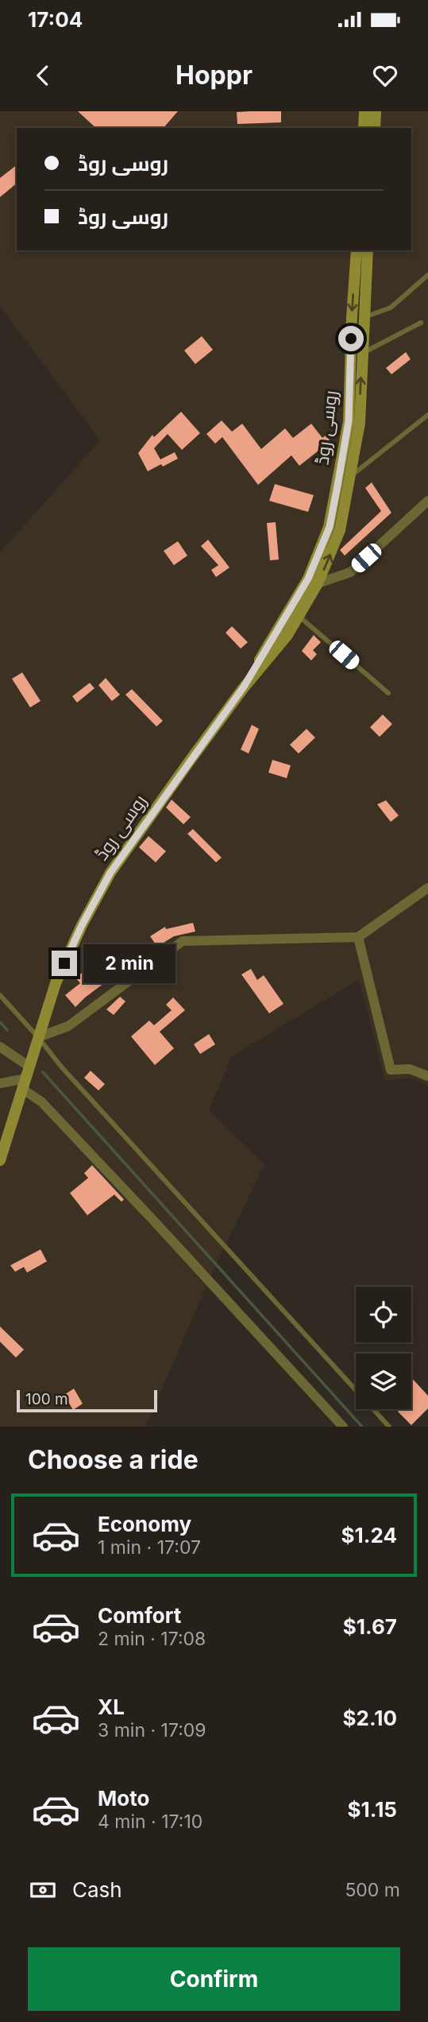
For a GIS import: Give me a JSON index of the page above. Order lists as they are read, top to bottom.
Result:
{
  "streets": {
    "main road": ["روسی روڈ"]
  },
  "scale_bar": "100 m",
  "page": {
    "status": "17:04",
    "header": "Hoppr",
    "banner": ["روسی روڈ", "روسی روڈ"],
    "bubble": "2 min",
    "scale": "100 m",
    "heading": "Choose a ride",
    "list": [
      {
        "name": "Economy",
        "note": "1 min · 17:07",
        "value": "$1.24"
      },
      {
        "name": "Comfort",
        "note": "2 min · 17:08",
        "value": "$1.67"
      },
      {
        "name": "XL",
        "note": "3 min · 17:09",
        "value": "$2.10"
      },
      {
        "name": "Moto",
        "note": "4 min · 17:10",
        "value": "$1.15"
      }
    ],
    "pay": ["Cash", "500 m"],
    "buttons": "Confirm"
  }
}
